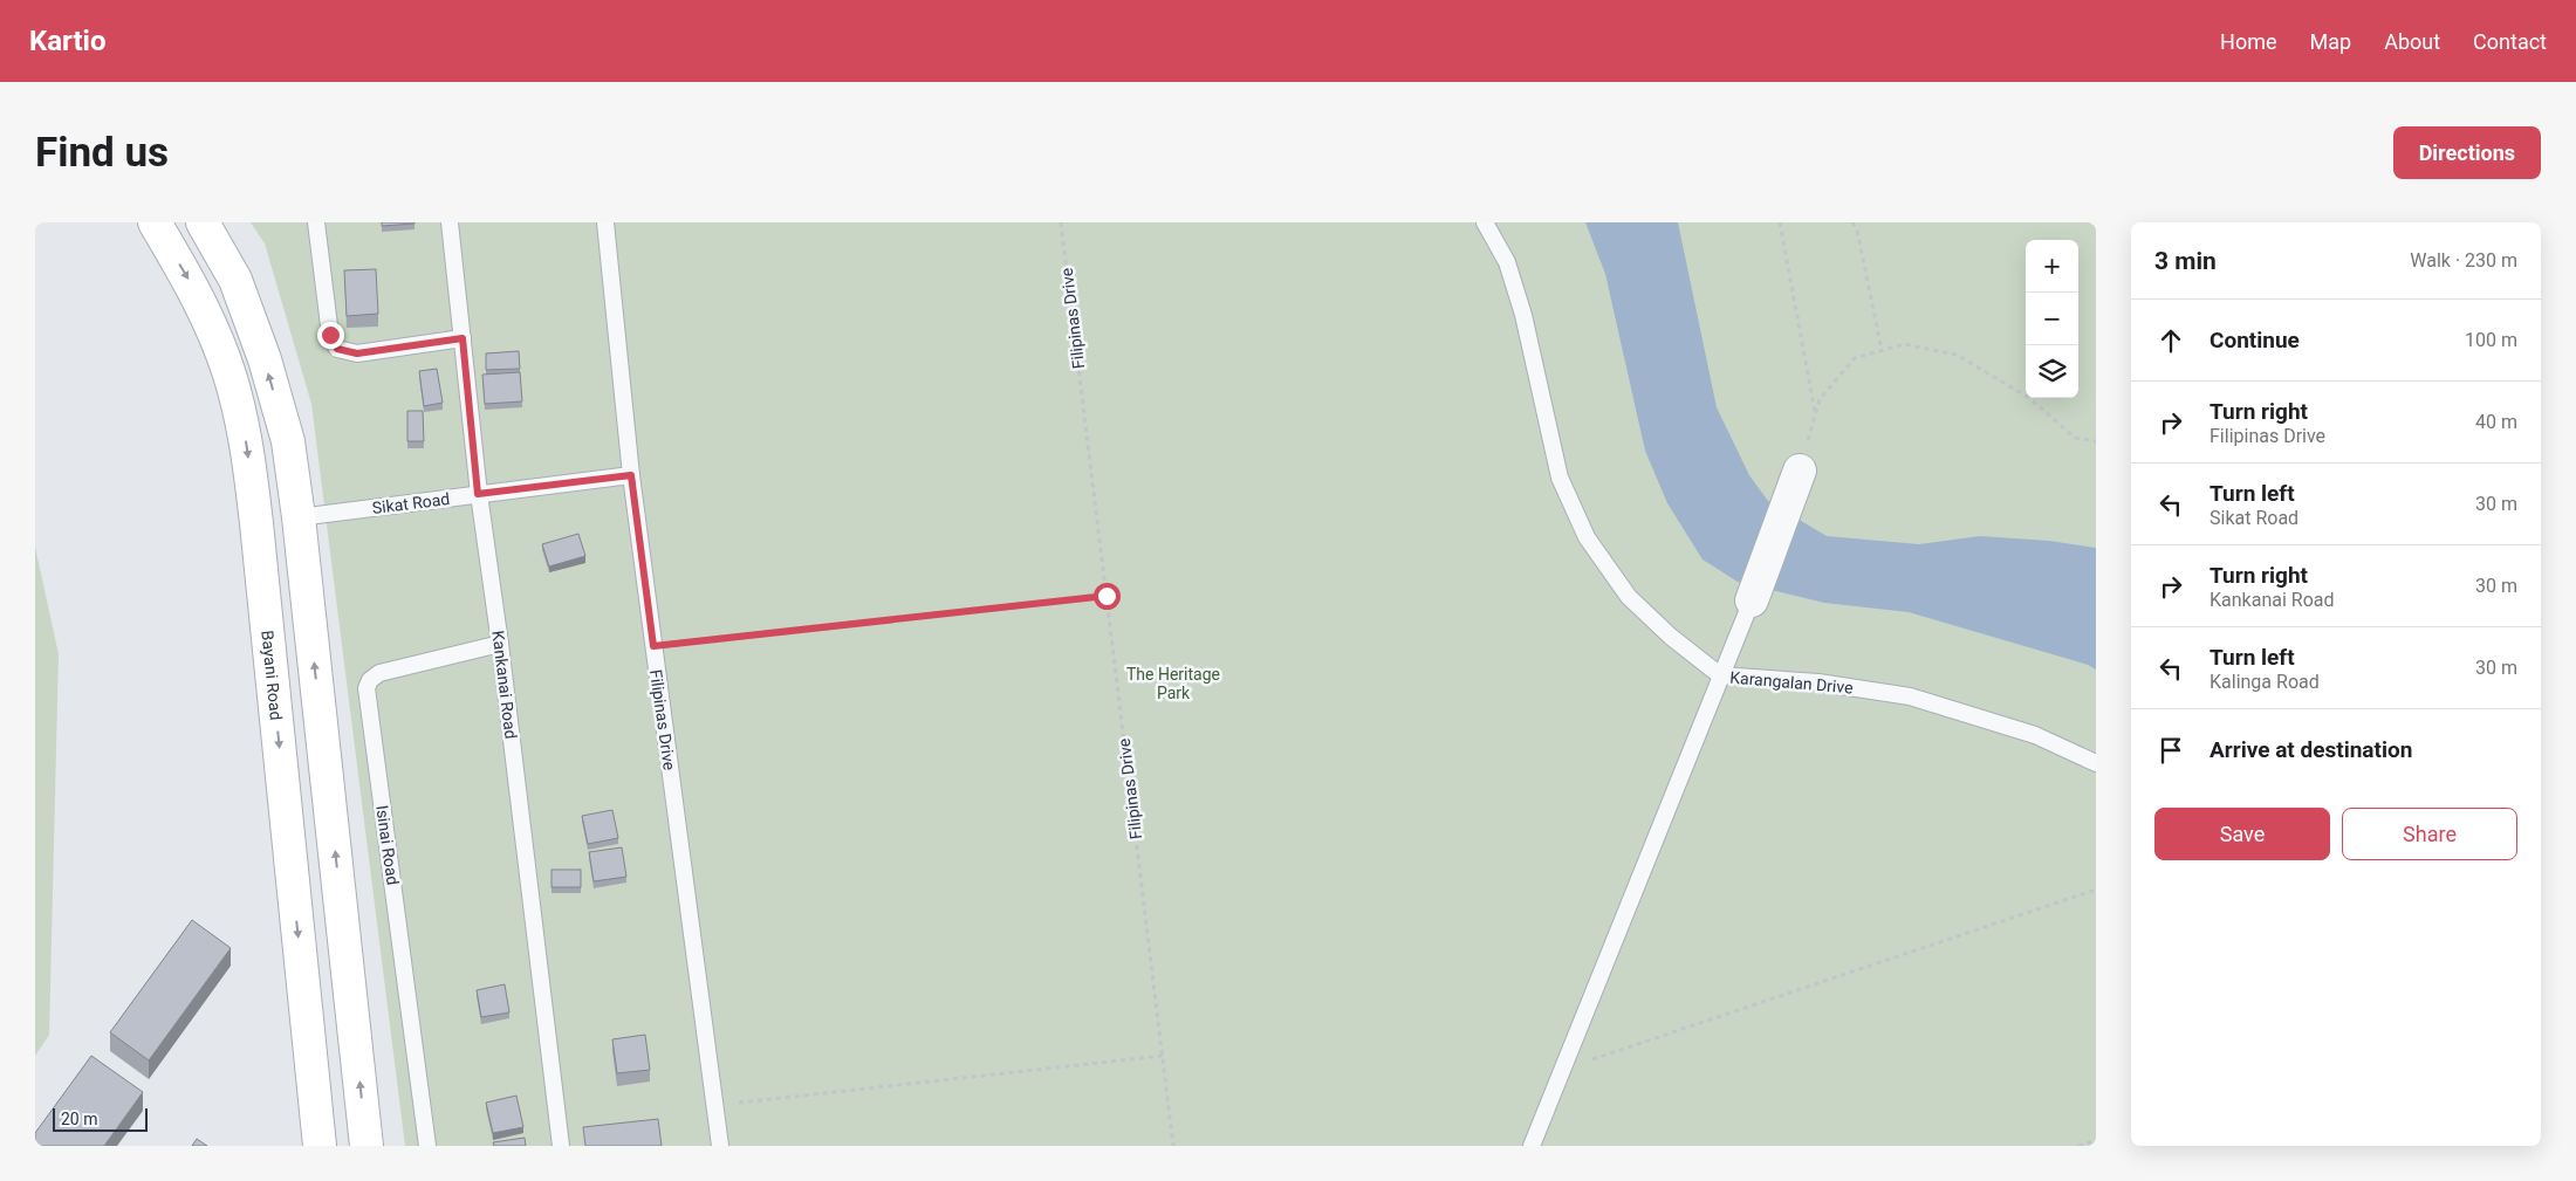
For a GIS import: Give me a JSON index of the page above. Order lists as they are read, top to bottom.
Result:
{
  "streets": {
    "main road": ["Bayani Road"],
    "lane": [
      "Filipinas Drive",
      "Sikat Road",
      "Karangalan Drive",
      "Kankanai Road",
      "Isinai Road"
    ]
  },
  "crossings": [
    ["Filipinas Drive", "Sikat Road"],
    ["Sikat Road", "Kankanai Road"],
    ["Kankanai Road", "Isinai Road"]
  ],
  "parks": ["The Heritage Park"],
  "scale_bar": "20 m",
  "page": {
    "header": "Kartio",
    "nav": [
      "Home",
      "Map",
      "About",
      "Contact"
    ],
    "buttons": [
      "Directions",
      ["Save", "Share"]
    ],
    "title": "Find us",
    "heading": ["3 min", "Walk · 230 m"],
    "map_buttons": ["+", "−"],
    "list": [
      ["Continue", "100 m"],
      ["Turn right", "Filipinas Drive", "40 m"],
      ["Turn left", "Sikat Road", "30 m"],
      ["Turn right", "Kankanai Road", "30 m"],
      ["Turn left", "Kalinga Road", "30 m"],
      "Arrive at destination"
    ],
    "scale": "20 m"
  }
}
